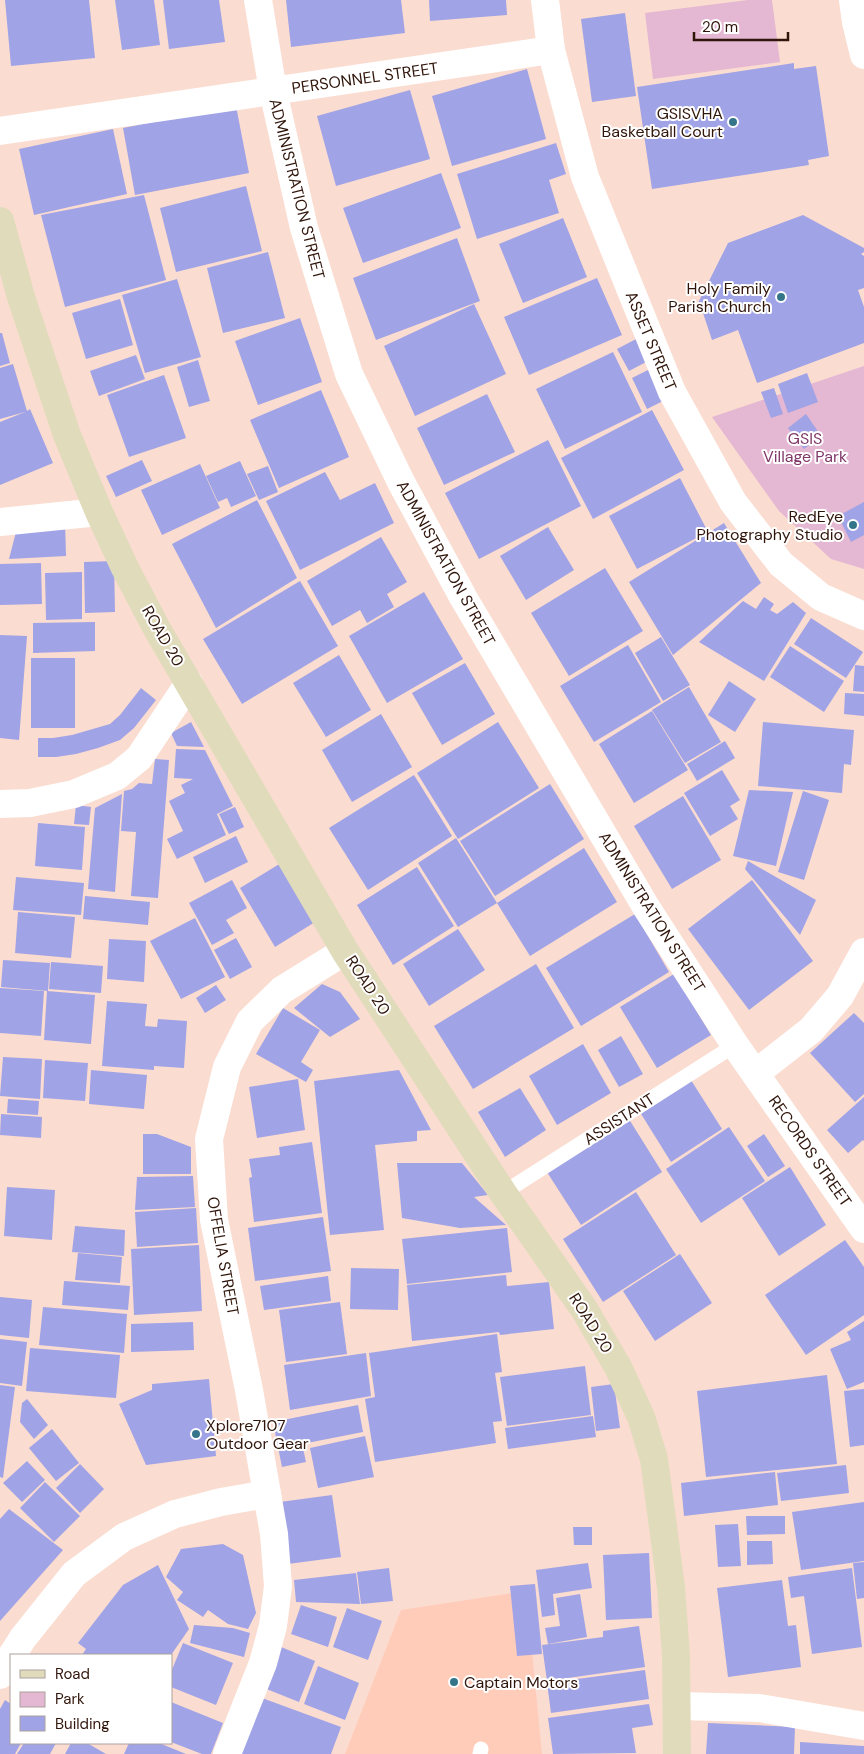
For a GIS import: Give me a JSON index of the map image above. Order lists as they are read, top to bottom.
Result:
{
  "streets": {
    "street": [
      "PERSONNEL STREET",
      "ADMINISTRATION STREET",
      "ASSET STREET",
      "ROAD 20",
      "RECORDS STREET",
      "OFFELIA STREET"
    ],
    "lane": ["ASSISTANT"]
  },
  "crossings": [
    ["PERSONNEL STREET", "ADMINISTRATION STREET"],
    ["PERSONNEL STREET", "ASSET STREET"],
    ["ADMINISTRATION STREET", "ASSISTANT"],
    ["ADMINISTRATION STREET", "RECORDS STREET"],
    ["ROAD 20", "ASSISTANT"],
    ["ROAD 20", "OFFELIA STREET"]
  ],
  "parks": ["GSIS Village Park"],
  "places": [
    "GSISVHA Basketball Court",
    "Holy Family Parish Church",
    "RedEye Photography Studio",
    "Xplore7107 Outdoor Gear",
    "Captain Motors"
  ],
  "legend": ["Road", "Park", "Building"],
  "scale_bar": "20 m"
}
